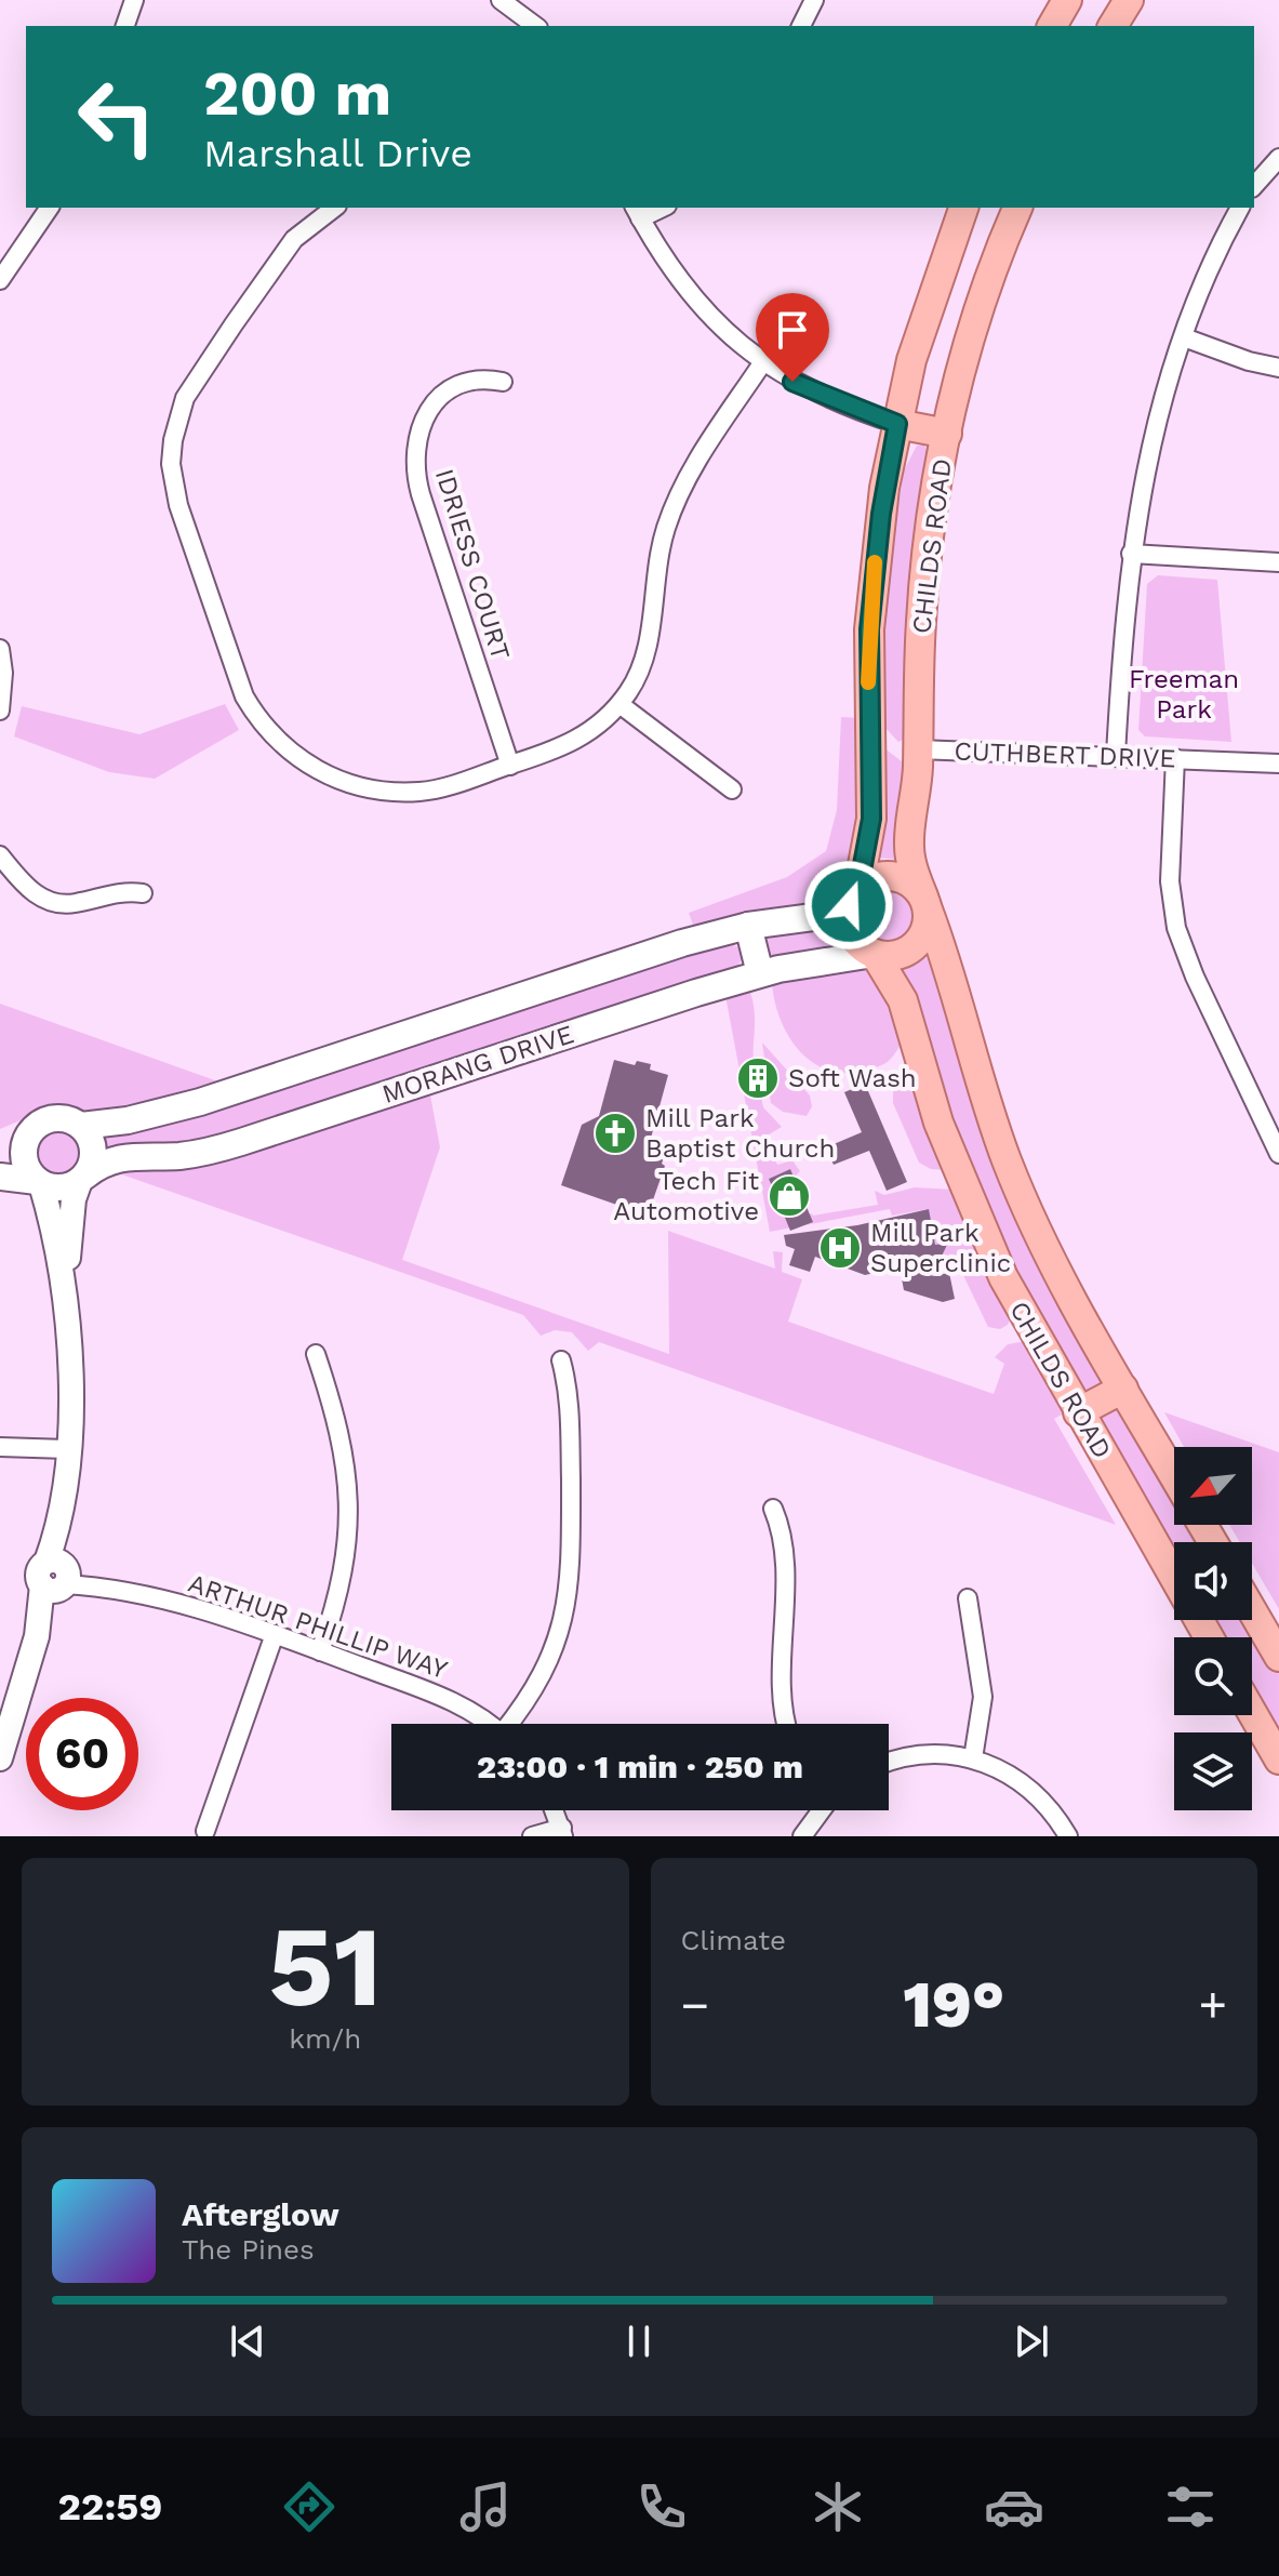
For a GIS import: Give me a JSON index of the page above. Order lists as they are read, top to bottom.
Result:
{
  "streets": {
    "main road": ["CHILDS ROAD", "CUTHBERT DRIVE", "MORANG DRIVE"],
    "street": ["IDRIESS COURT", "ARTHUR PHILLIP WAY"]
  },
  "crossings": [
    ["CHILDS ROAD", "CUTHBERT DRIVE"],
    ["CHILDS ROAD", "MORANG DRIVE"]
  ],
  "parks": ["Freeman Park"],
  "places": {
    "building": ["Soft Wash"],
    "church": ["Mill Park Baptist Church"],
    "shop": ["Tech Fit Automotive"],
    "hospital": ["Mill Park Superclinic"]
  },
  "north": "bottom left",
  "page": {
    "turn": ["200 m", "Marshall Drive"],
    "limit": "60",
    "trip": "23:00 · 1 min · 250 m",
    "tile": [
      ["51", "km/h"],
      "Climate"
    ],
    "heat": ["−", "19°", "+"],
    "song": ["Afterglow", "The Pines"],
    "tabs": "22:59"
  }
}
